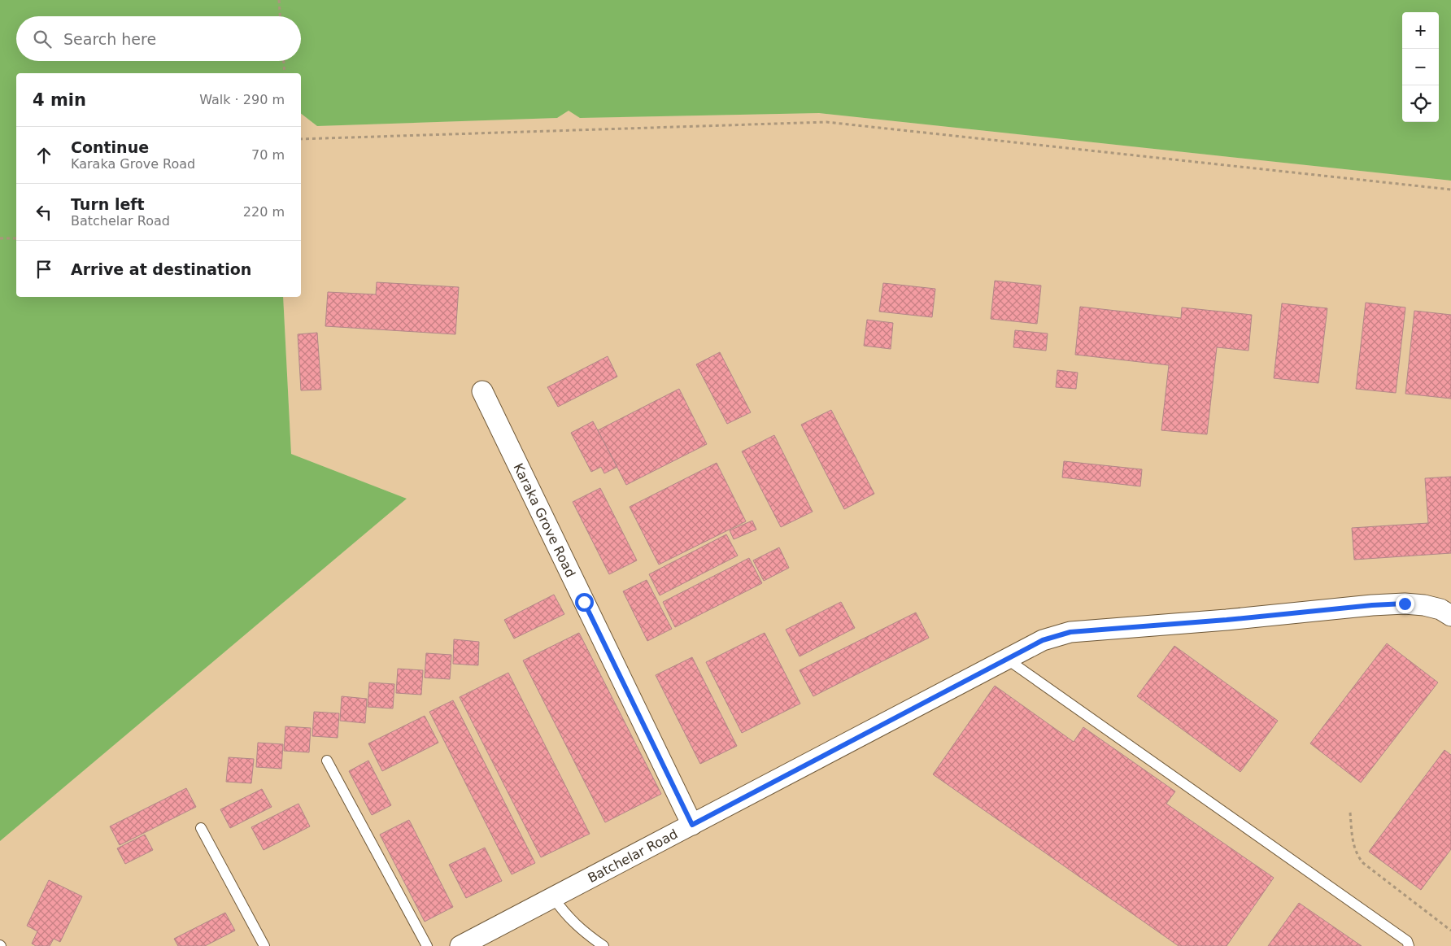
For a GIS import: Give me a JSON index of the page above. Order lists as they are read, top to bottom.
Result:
{
  "streets": {
    "street": ["Karaka Grove Road", "Batchelar Road"]
  },
  "crossings": [
    ["Karaka Grove Road", "Batchelar Road"]
  ],
  "page": {
    "map_buttons": ["+", "−"],
    "search": "Search here",
    "heading": ["4 min", "Walk · 290 m"],
    "list": [
      ["Continue", "Karaka Grove Road", "70 m"],
      ["Turn left", "Batchelar Road", "220 m"],
      "Arrive at destination"
    ]
  }
}
